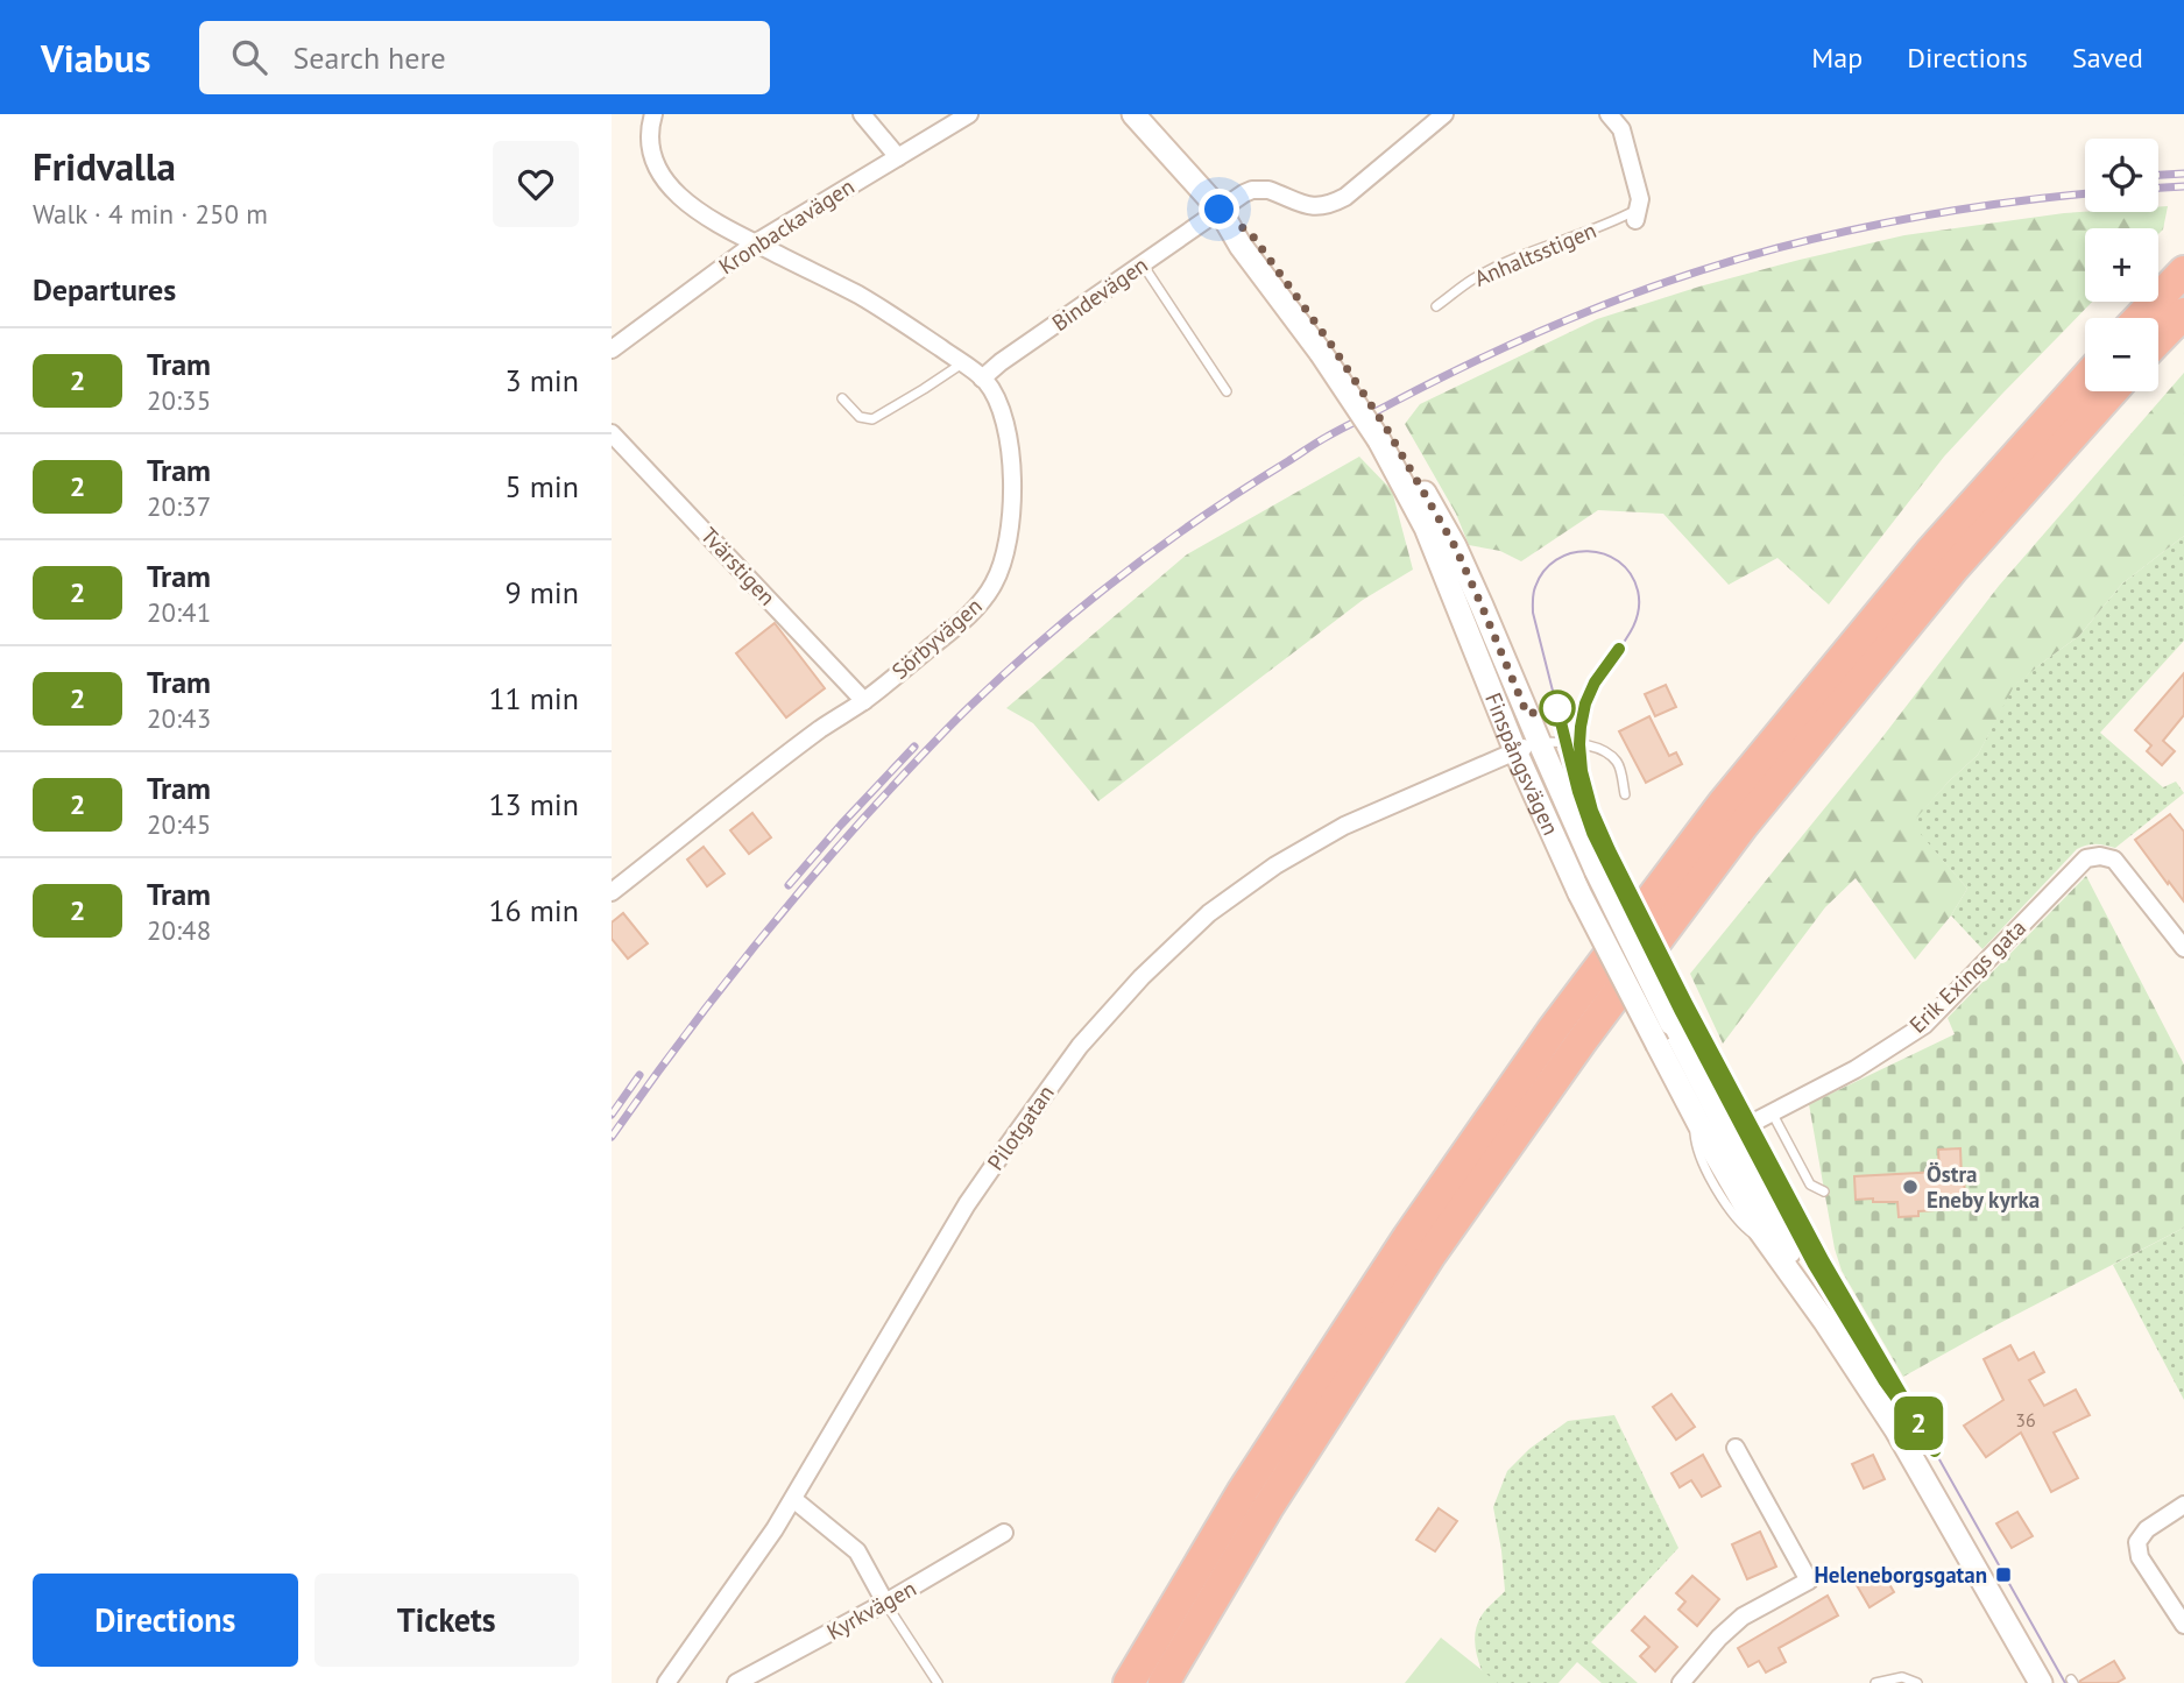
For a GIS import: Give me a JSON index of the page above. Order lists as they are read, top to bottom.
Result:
{
  "streets": {
    "main road": ["Finspångsvägen"],
    "street": [
      "Kronbackavägen",
      "Anhaltsstigen",
      "Bindevägen",
      "Tvärstigen",
      "Sörbyvägen",
      "Erik Exings gata",
      "Pilotgatan",
      "Kyrkvägen"
    ]
  },
  "crossings": [
    ["Kronbackavägen", "Sörbyvägen"],
    ["Bindevägen", "Sörbyvägen"],
    ["Bindevägen", "Finspångsvägen"],
    ["Tvärstigen", "Sörbyvägen"],
    ["Finspångsvägen", "Erik Exings gata"],
    ["Finspångsvägen", "Pilotgatan"]
  ],
  "places": {
    "other": ["Östra Eneby kyrka"],
    "transit": ["Heleneborgsgatan"]
  },
  "lines": ["tram line 2"],
  "house_numbers": ["36"],
  "page": {
    "header": "Viabus",
    "search": "Search here",
    "nav": ["Map", "Directions", "Saved"],
    "heading": [
      ["Fridvalla", "Walk · 4 min · 250 m"],
      "Departures"
    ],
    "on_map": "2",
    "map_buttons": ["+", "−"],
    "list": [
      {
        "mark": "2",
        "name": "Tram",
        "note": "20:35",
        "value": "3 min"
      },
      {
        "mark": "2",
        "name": "Tram",
        "note": "20:37",
        "value": "5 min"
      },
      {
        "mark": "2",
        "name": "Tram",
        "note": "20:41",
        "value": "9 min"
      },
      {
        "mark": "2",
        "name": "Tram",
        "note": "20:43",
        "value": "11 min"
      },
      {
        "mark": "2",
        "name": "Tram",
        "note": "20:45",
        "value": "13 min"
      },
      {
        "mark": "2",
        "name": "Tram",
        "note": "20:48",
        "value": "16 min"
      }
    ],
    "buttons": ["Directions", "Tickets"]
  }
}
